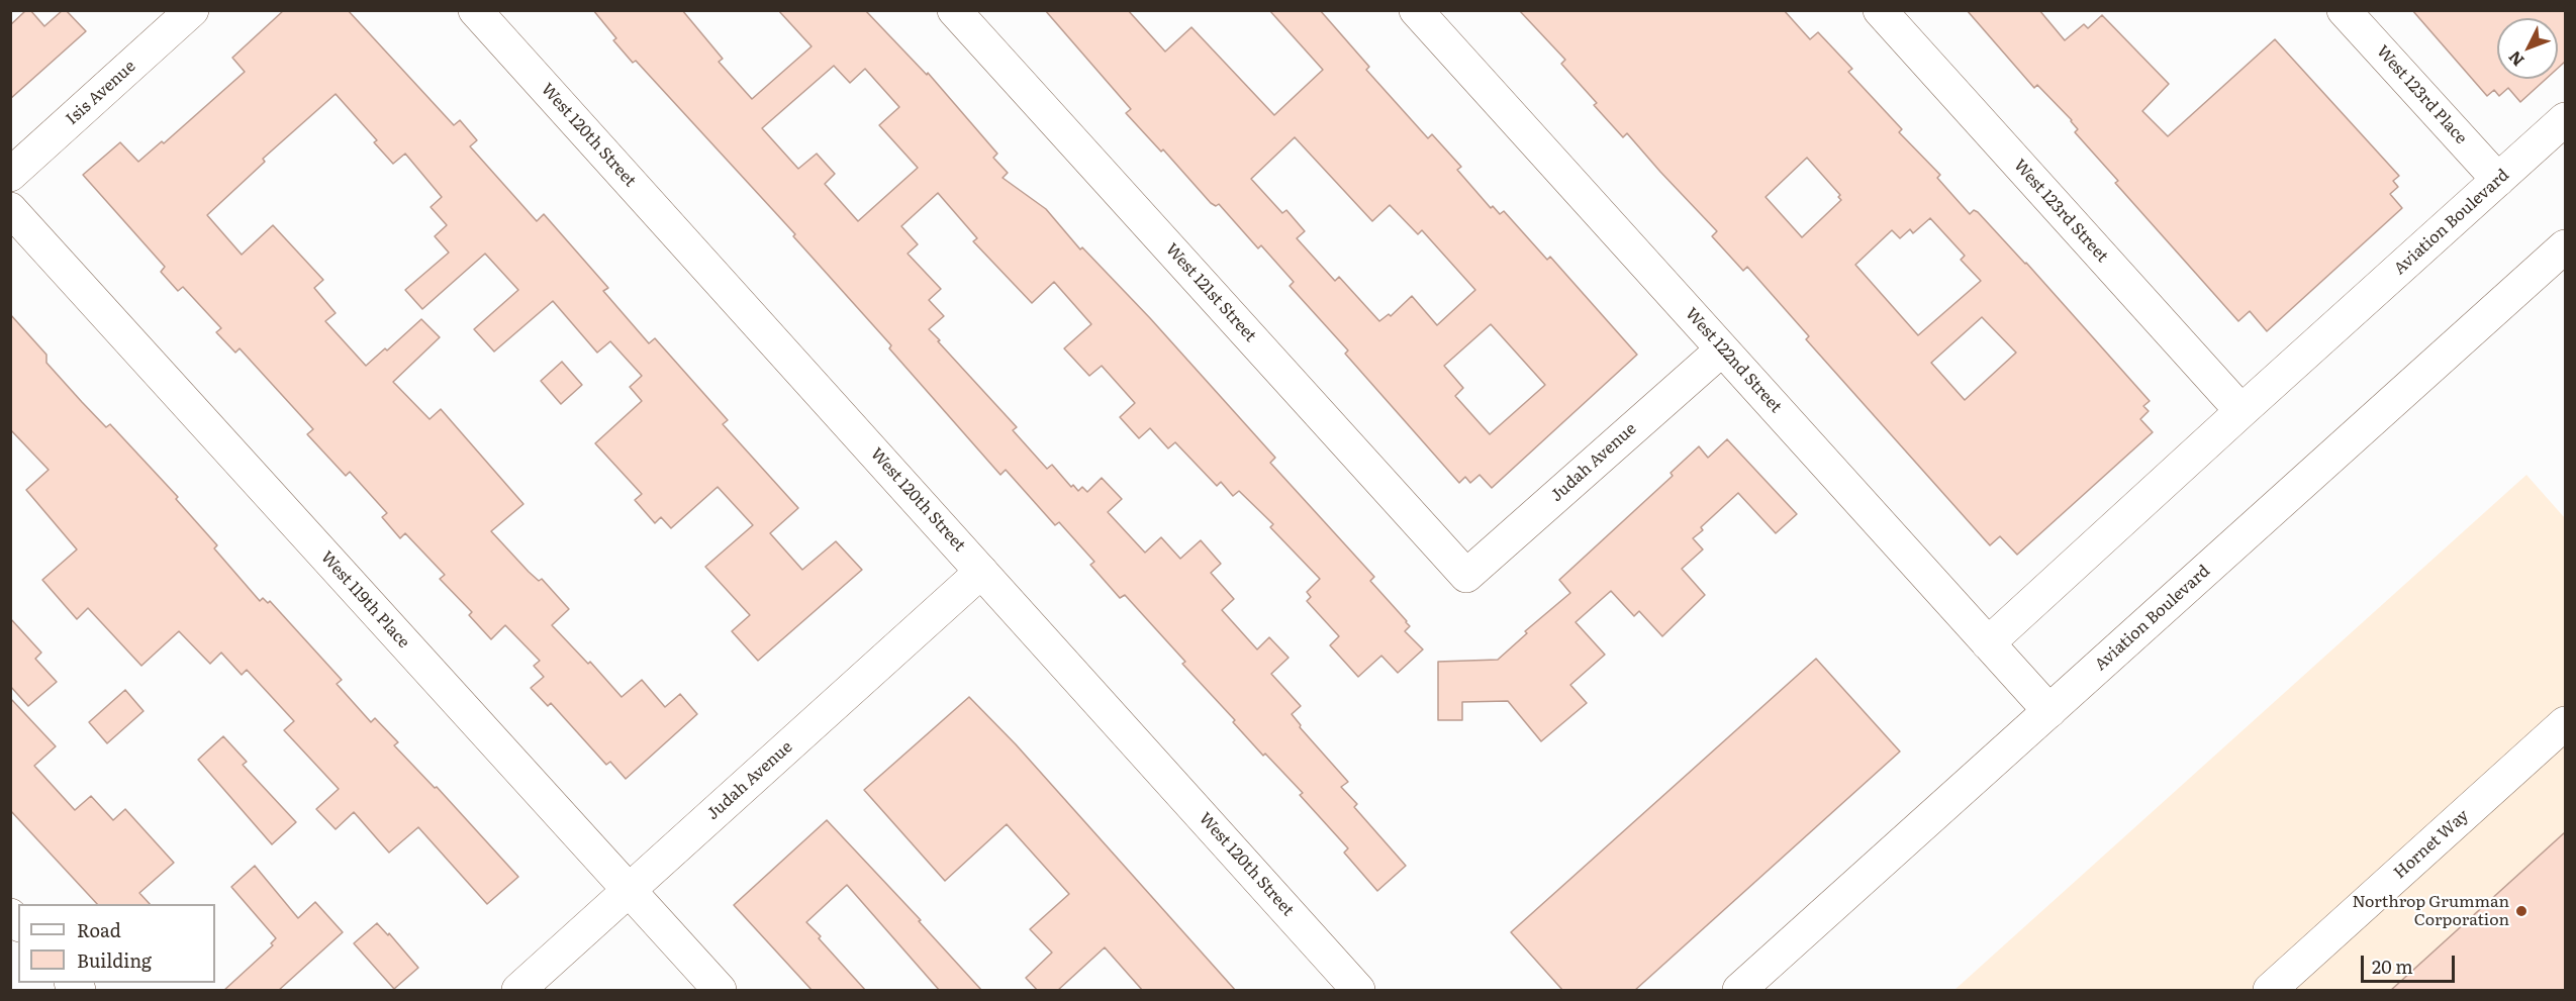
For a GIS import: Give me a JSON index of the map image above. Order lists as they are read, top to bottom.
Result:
{
  "streets": {
    "street": [
      "Isis Avenue",
      "West 123rd Place",
      "West 120th Street",
      "West 123rd Street",
      "Aviation Boulevard",
      "West 121st Street",
      "West 122nd Street",
      "Judah Avenue",
      "West 119th Place",
      "Hornet Way"
    ]
  },
  "crossings": [
    ["West 123rd Place", "Aviation Boulevard"],
    ["West 120th Street", "Judah Avenue"],
    ["West 123rd Street", "Aviation Boulevard"],
    ["Aviation Boulevard", "West 122nd Street"],
    ["West 121st Street", "Judah Avenue"],
    ["West 122nd Street", "Judah Avenue"],
    ["Judah Avenue", "West 119th Place"]
  ],
  "places": ["Northrop Grumman Corporation"],
  "legend": ["Road", "Building"],
  "scale_bar": "20 m",
  "north": "bottom left"
}
